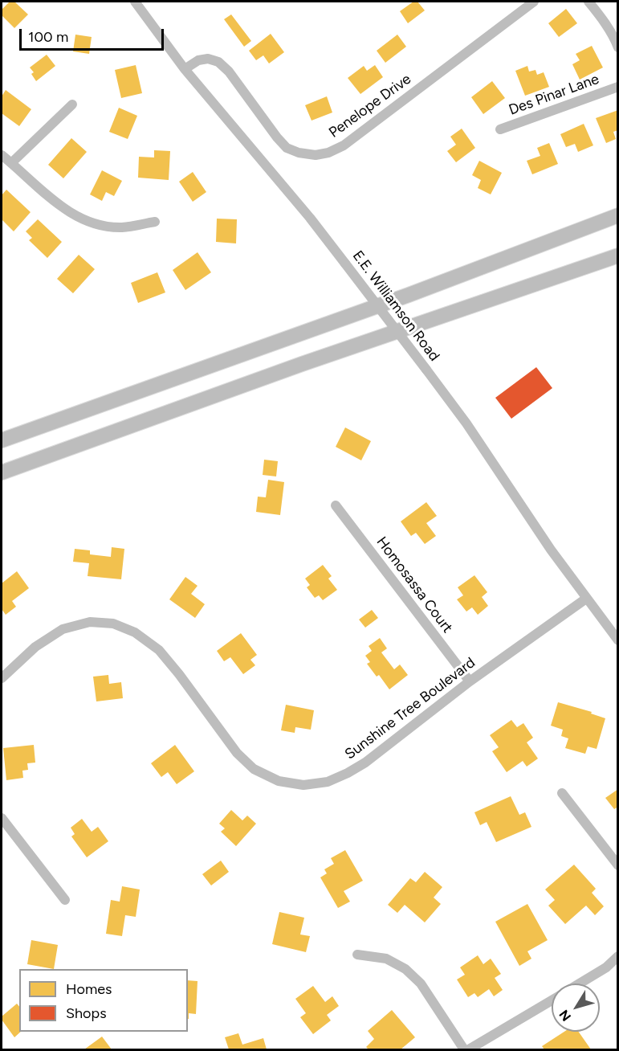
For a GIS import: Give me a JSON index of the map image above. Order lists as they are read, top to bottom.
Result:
{
  "streets": {
    "street": [
      "Des Pinar Lane",
      "Penelope Drive",
      "E.E. Williamson Road",
      "Homosassa Court",
      "Sunshine Tree Boulevard"
    ]
  },
  "crossings": [
    ["Penelope Drive", "E.E. Williamson Road"],
    ["E.E. Williamson Road", "Sunshine Tree Boulevard"],
    ["Homosassa Court", "Sunshine Tree Boulevard"]
  ],
  "legend": ["Homes", "Shops"],
  "scale_bar": "100 m",
  "north": "bottom left"
}
